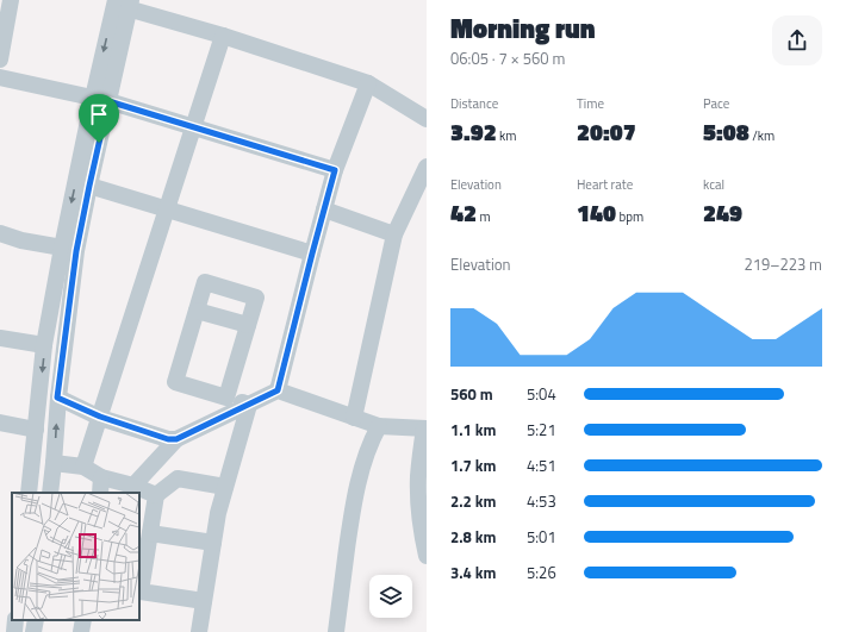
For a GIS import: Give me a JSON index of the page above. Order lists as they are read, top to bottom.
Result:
{
  "page": {
    "heading": ["Morning run", "06:05 · 7 × 560 m"],
    "stats": [
      ["Distance", "3.92 km"],
      ["Time", "20:07"],
      ["Pace", "5:08 /km"],
      ["Elevation", "42 m"],
      ["Heart rate", "140 bpm"],
      ["kcal", "249"]
    ],
    "chart": ["Elevation", "219–223 m"],
    "list": [
      {
        "name": "560 m",
        "note": "5:04"
      },
      {
        "name": "1.1 km",
        "note": "5:21"
      },
      {
        "name": "1.7 km",
        "note": "4:51"
      },
      {
        "name": "2.2 km",
        "note": "4:53"
      },
      {
        "name": "2.8 km",
        "note": "5:01"
      },
      {
        "name": "3.4 km",
        "note": "5:26"
      }
    ]
  }
}
